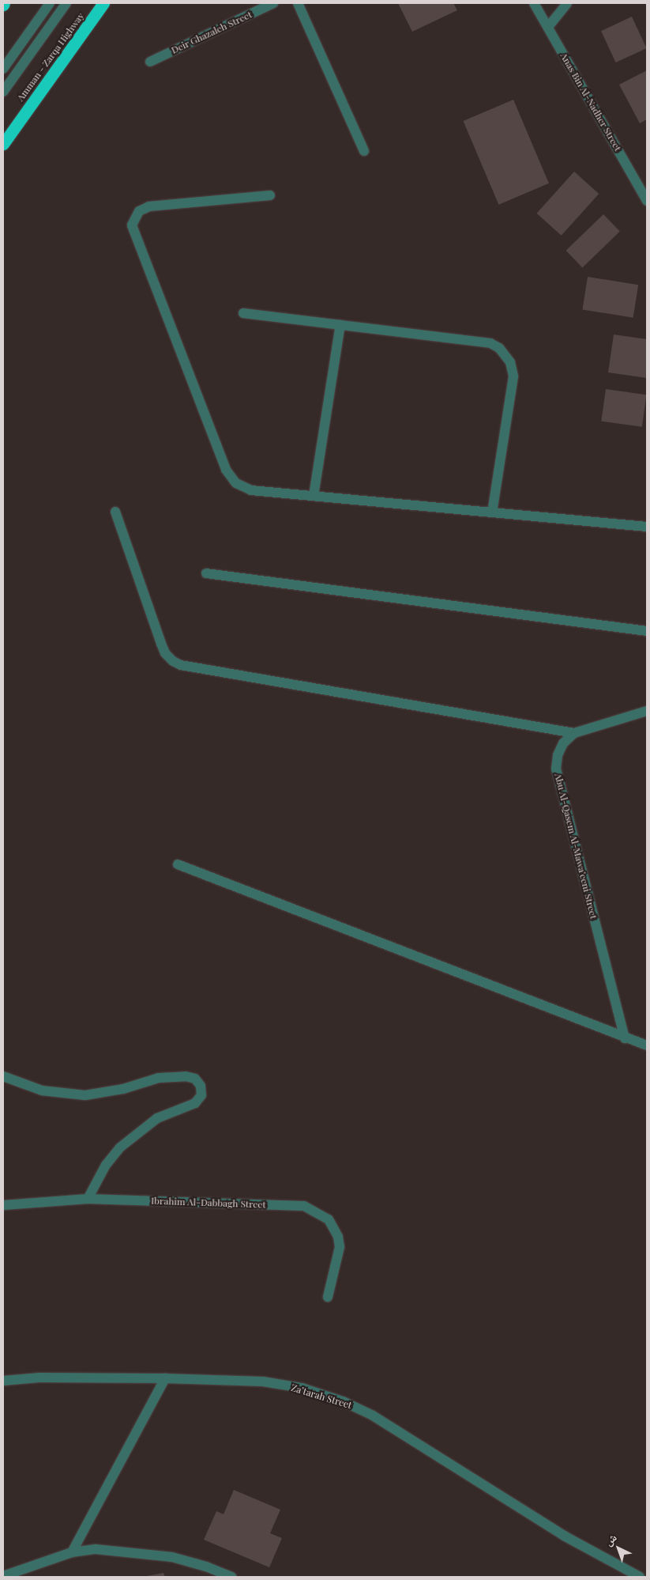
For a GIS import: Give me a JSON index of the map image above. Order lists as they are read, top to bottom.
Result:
{
  "streets": {
    "highway": ["Amman - Zarqa Highway"],
    "street": [
      "Deir Ghazaleh Street",
      "Anas Bin Al-Nadher Street",
      "Abu Al-Qasem Al-Mawa’eeni Street",
      "Ibrahim Al-Dabbagh Street",
      "Za’tarah Street"
    ]
  },
  "north": "top left"
}
